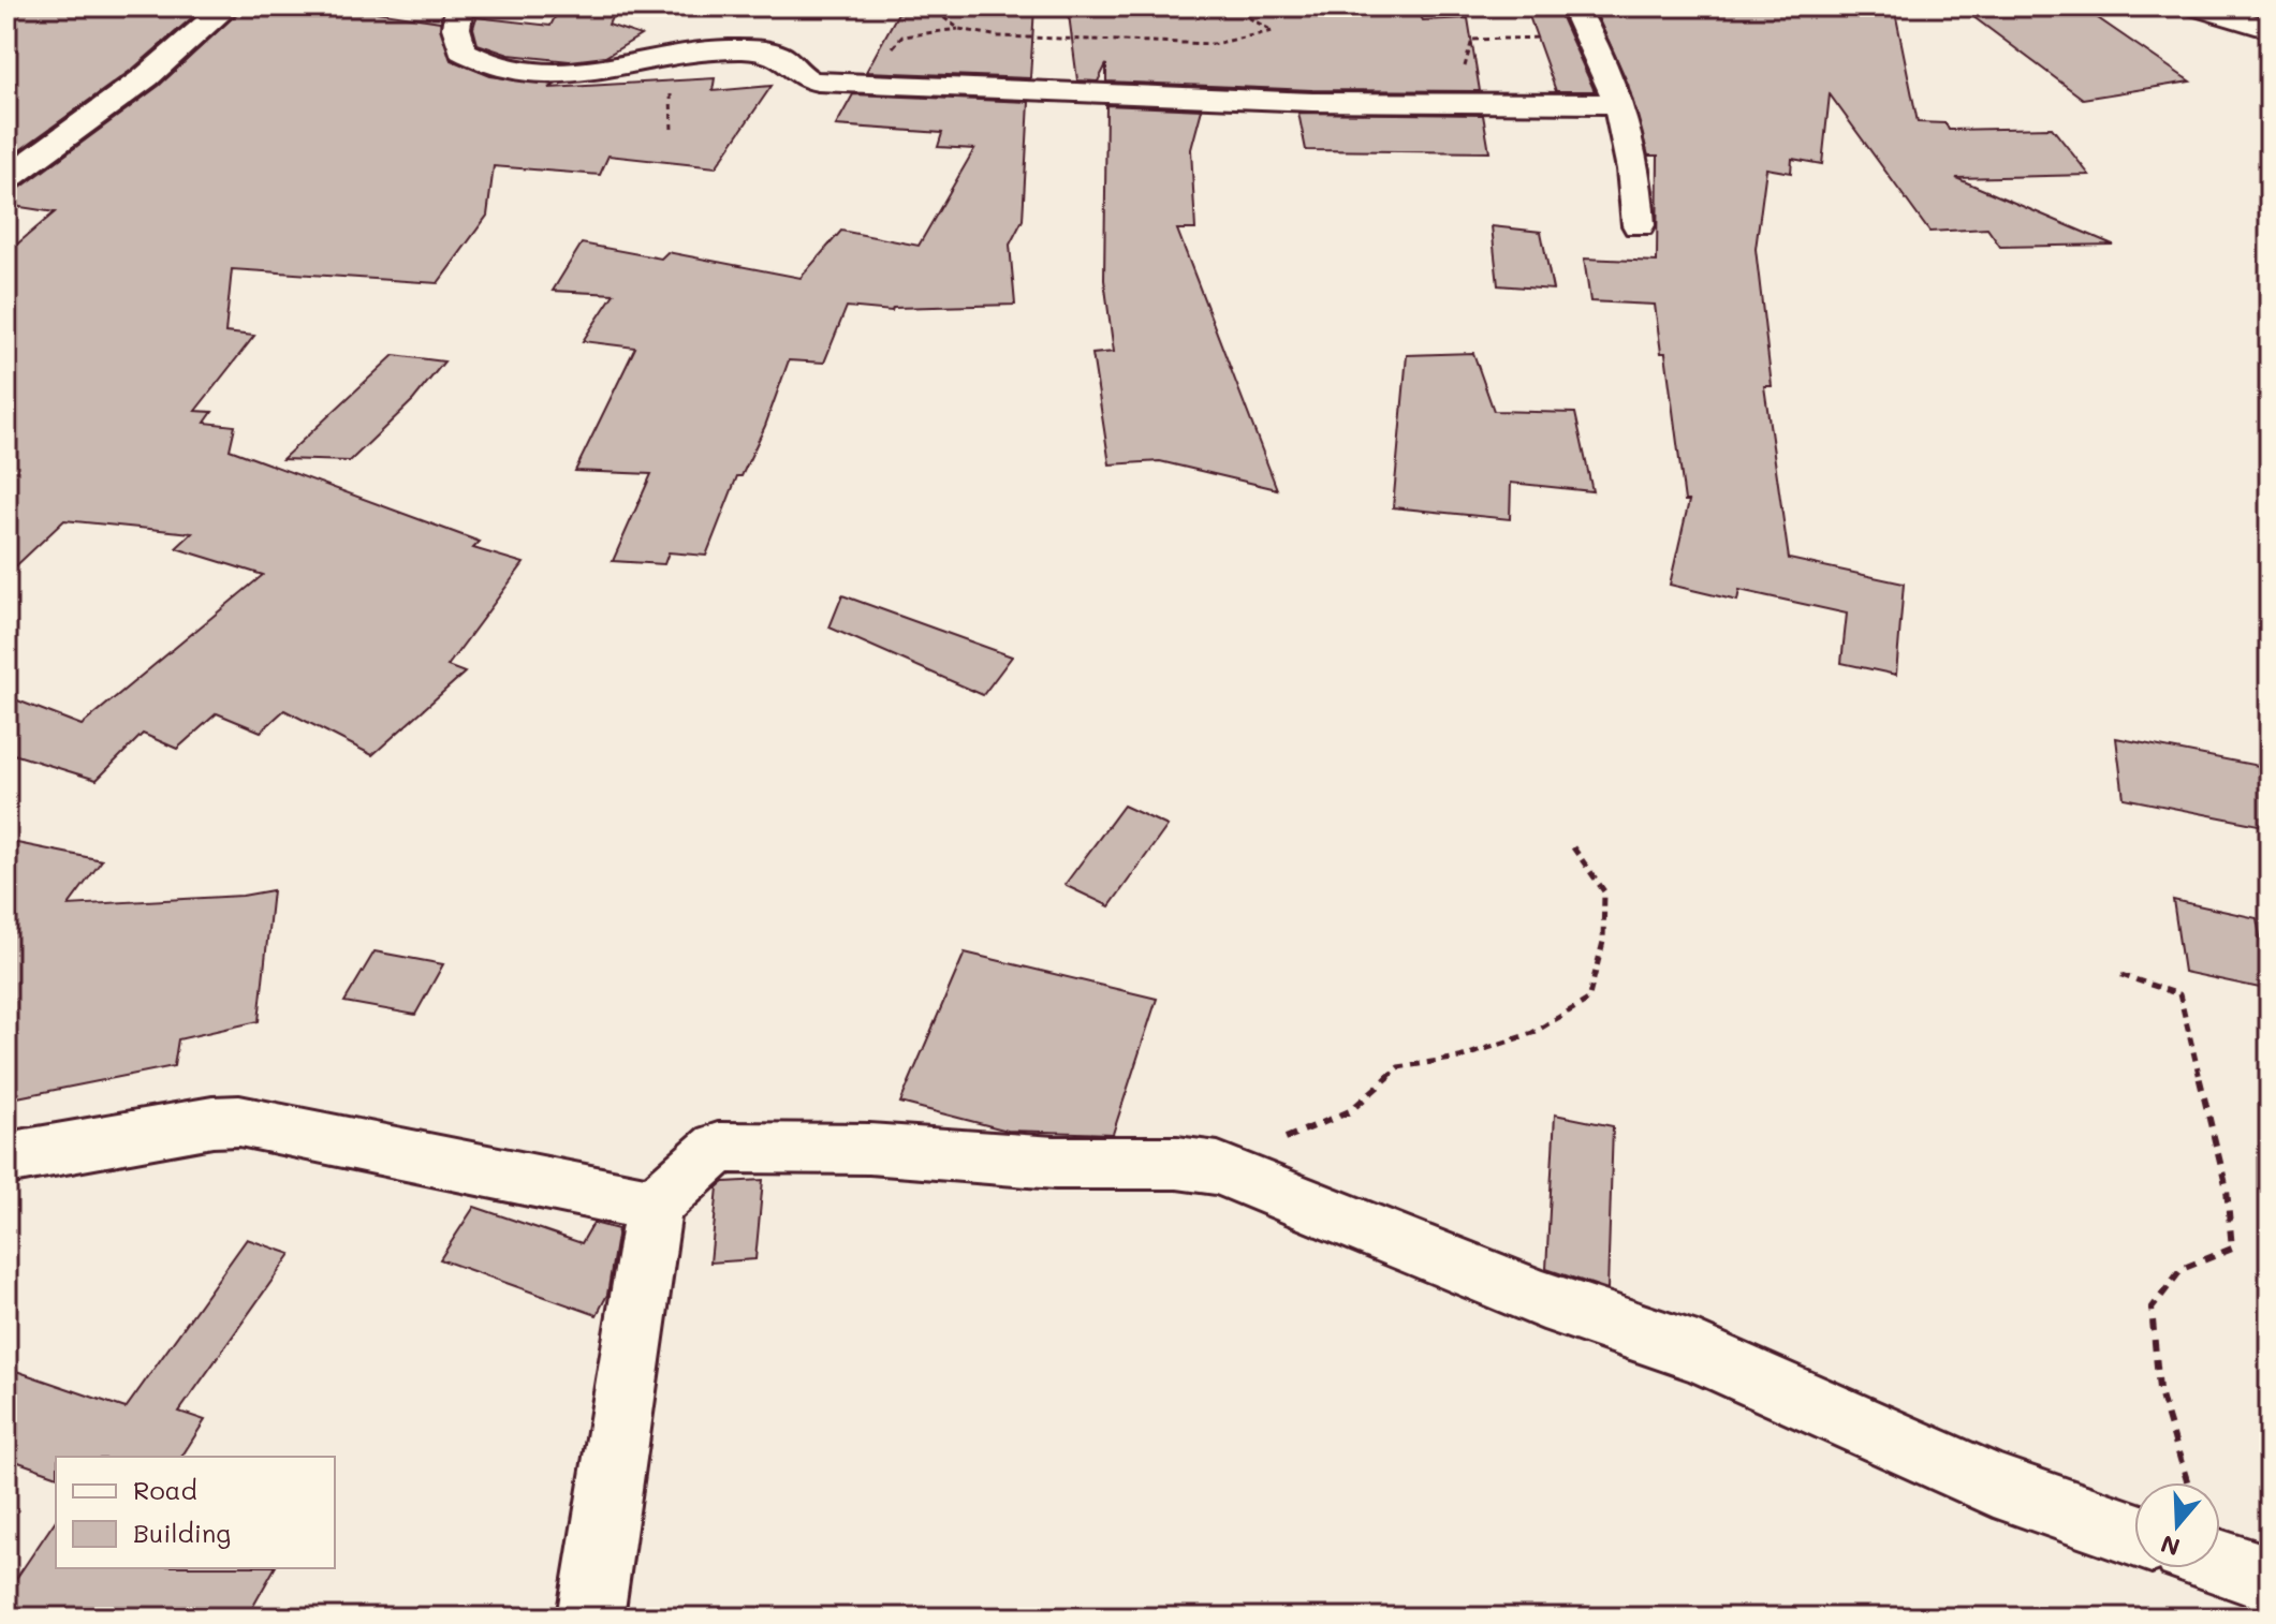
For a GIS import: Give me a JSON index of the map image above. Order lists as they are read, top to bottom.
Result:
{
  "legend": ["Road", "Building"],
  "north": "bottom"
}
